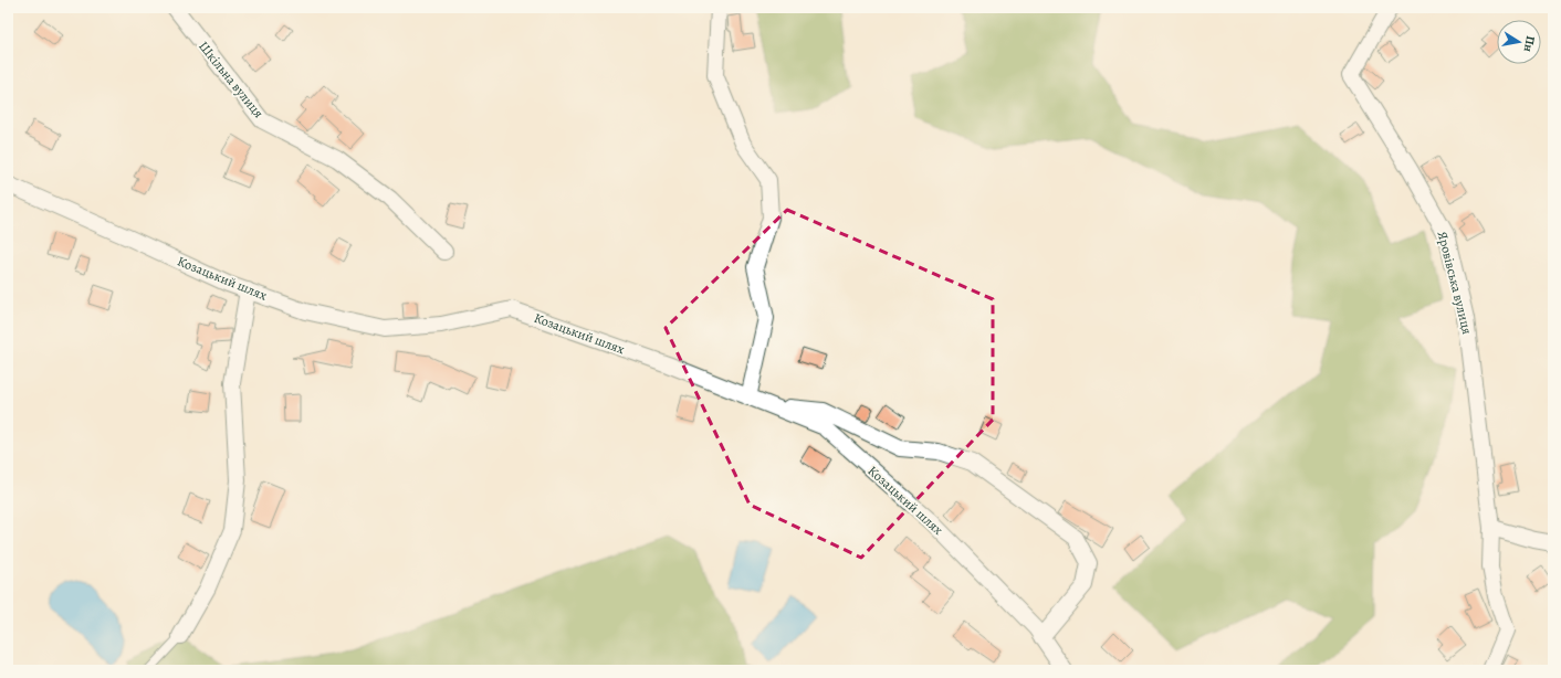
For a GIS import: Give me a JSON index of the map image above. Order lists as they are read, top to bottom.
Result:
{
  "streets": {
    "street": ["Шкільна вулиця", "Козацький шлях", "Яровівська вулиця"]
  },
  "north": "right"
}
